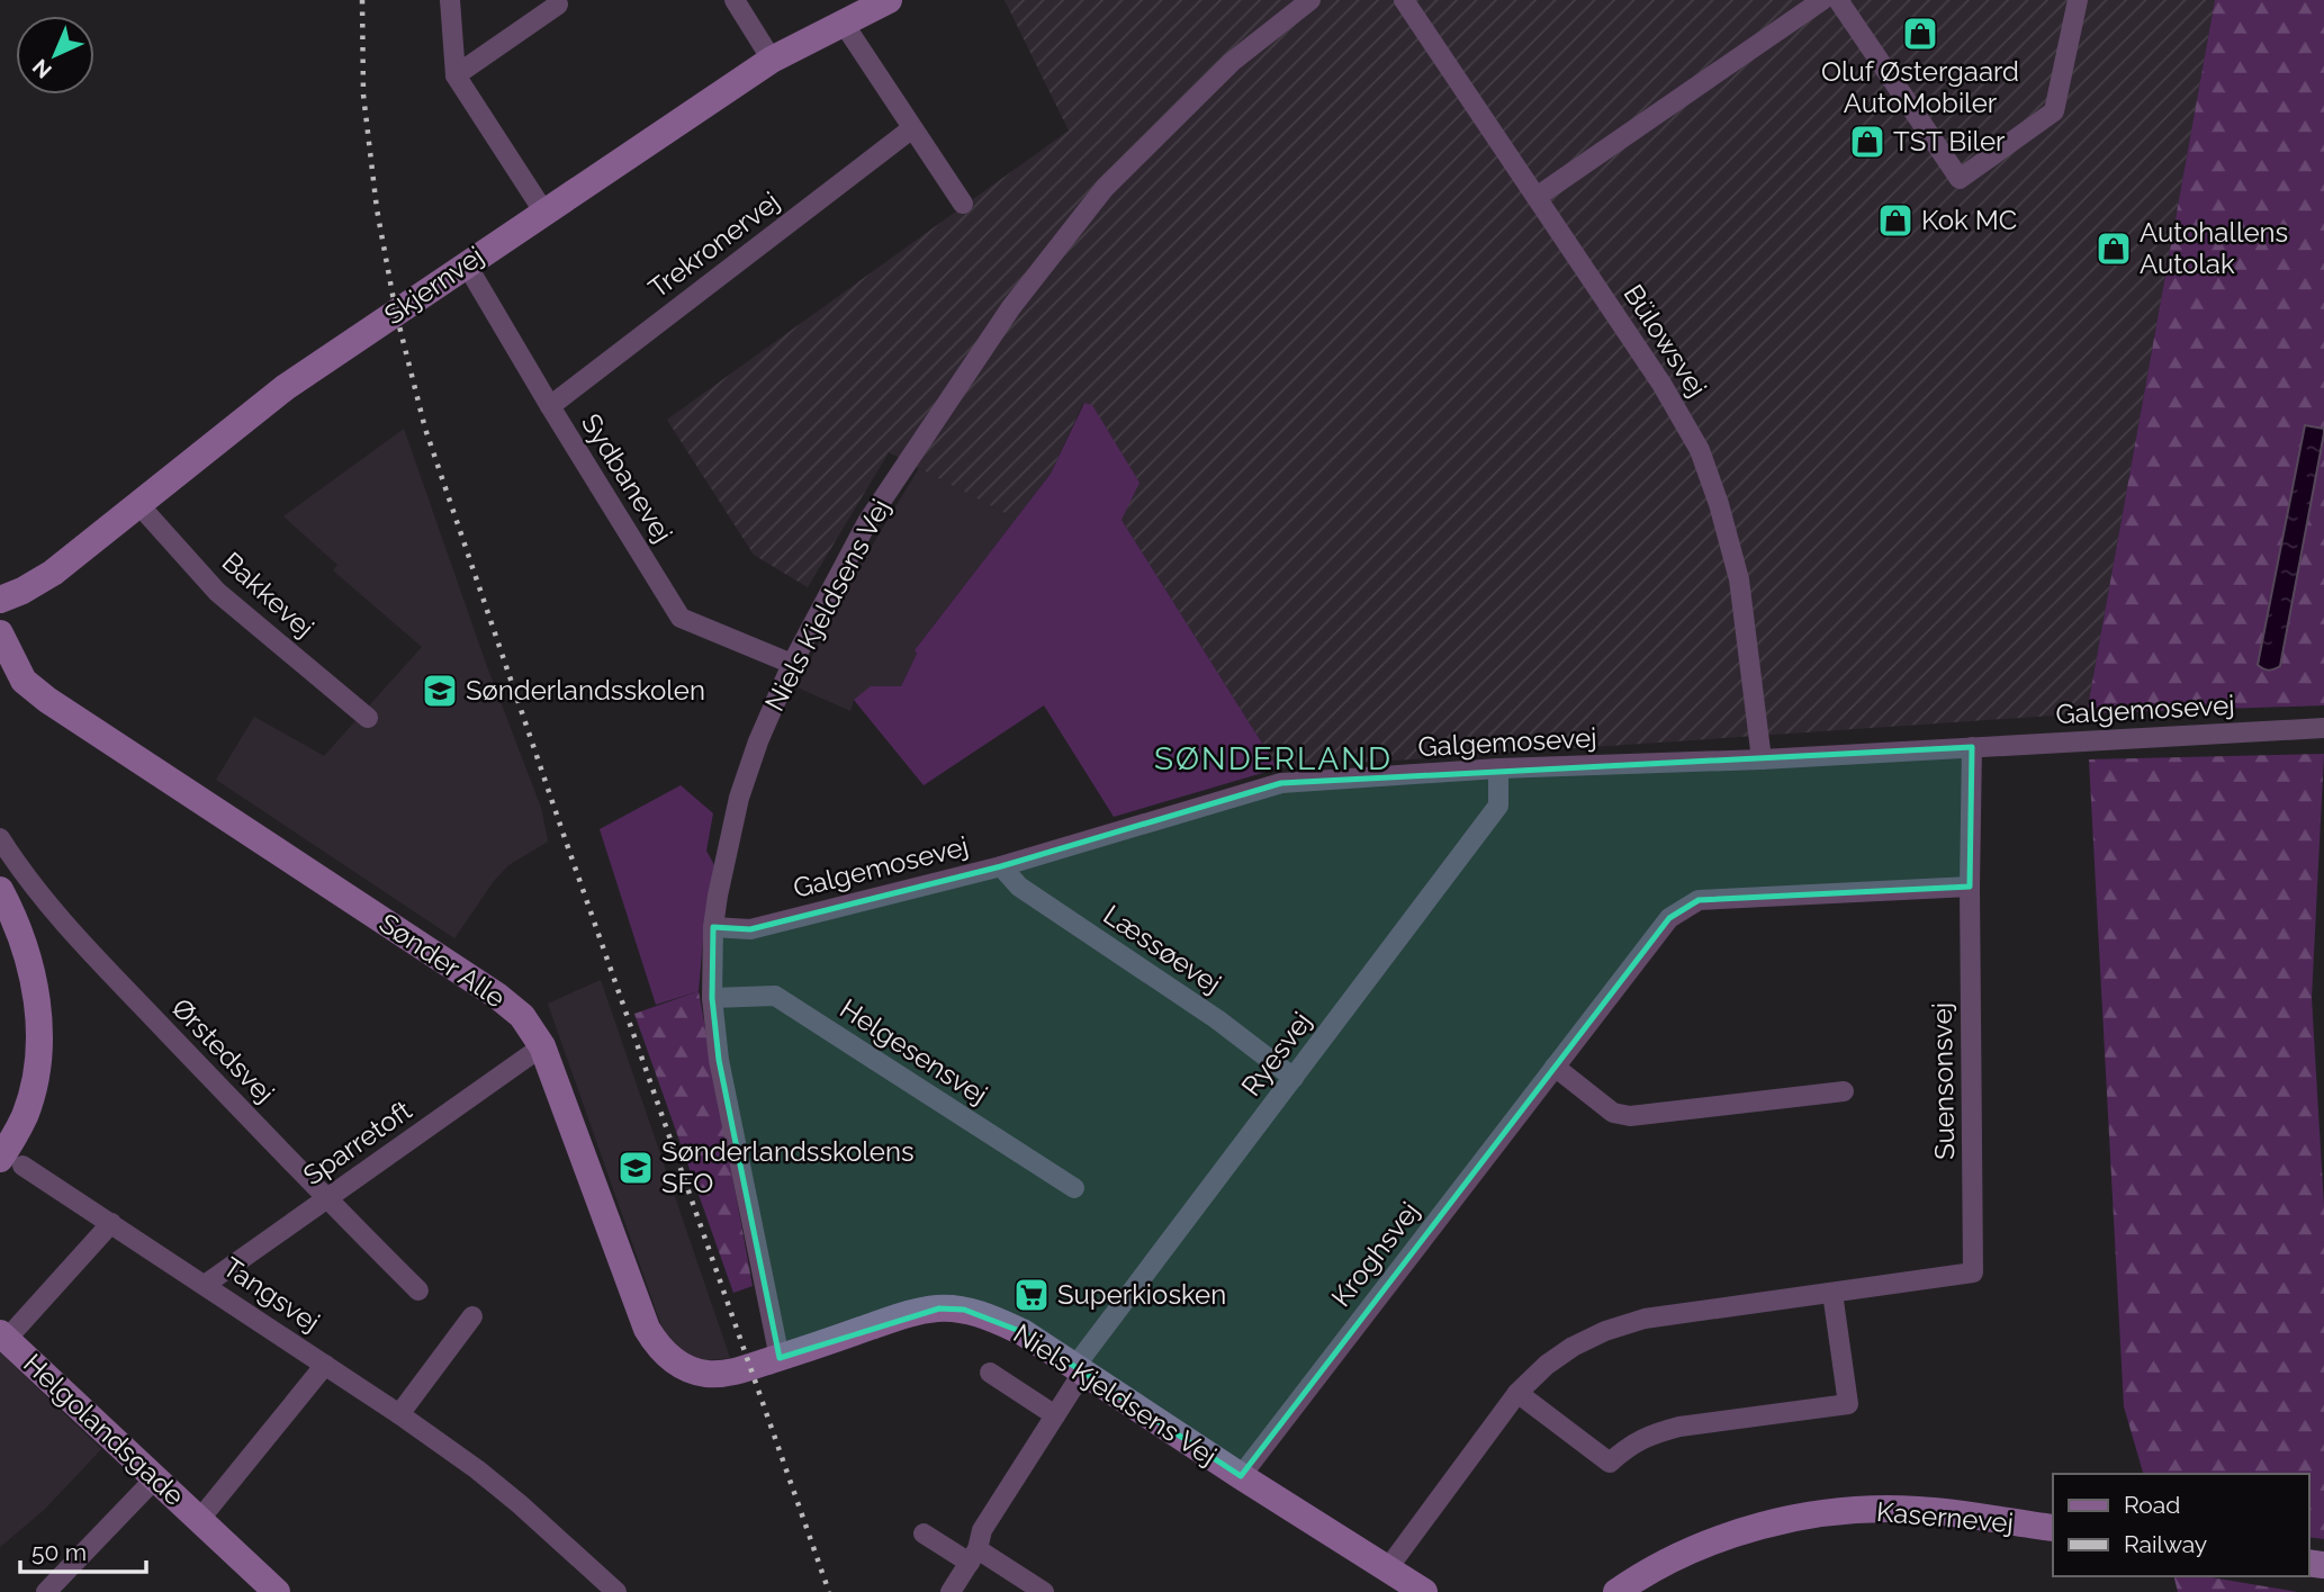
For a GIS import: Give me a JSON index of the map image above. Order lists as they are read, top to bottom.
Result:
{
  "streets": {
    "street": [
      "Trekronervej",
      "Skjernvej",
      "Bülowsvej",
      "Sydbanevej",
      "Bakkevej",
      "Niels Kjeldsens Vej",
      "Galgemosevej",
      "Læssøevej",
      "Sønder Alle",
      "Ørstedsvej",
      "Helgesensvej",
      "Ryesvej",
      "Suensonsvej",
      "Sparretoft",
      "Kroghsvej",
      "Tangsvej",
      "Helgolandsgade",
      "Kasernevej"
    ]
  },
  "crossings": [
    ["Trekronervej", "Sydbanevej"],
    ["Skjernvej", "Sydbanevej"],
    ["Skjernvej", "Bakkevej"],
    ["Bülowsvej", "Galgemosevej"],
    ["Sydbanevej", "Niels Kjeldsens Vej"],
    ["Niels Kjeldsens Vej", "Galgemosevej"],
    ["Niels Kjeldsens Vej", "Sønder Alle"],
    ["Niels Kjeldsens Vej", "Helgesensvej"],
    ["Niels Kjeldsens Vej", "Ryesvej"],
    ["Niels Kjeldsens Vej", "Suensonsvej"],
    ["Niels Kjeldsens Vej", "Kroghsvej"],
    ["Galgemosevej", "Læssøevej"],
    ["Galgemosevej", "Ryesvej"],
    ["Galgemosevej", "Suensonsvej"],
    ["Læssøevej", "Ryesvej"],
    ["Sønder Alle", "Sparretoft"],
    ["Ørstedsvej", "Sparretoft"],
    ["Suensonsvej", "Kroghsvej"],
    ["Sparretoft", "Tangsvej"]
  ],
  "districts": ["SØNDERLAND"],
  "places": {
    "shop": [
      "Oluf Østergaard AutoMobiler",
      "TST Biler",
      "Kok MC",
      "Autohallens Autolak"
    ],
    "school or university": ["Sønderlandsskolen", "Sønderlandsskolens SFO"],
    "supermarket": ["Superkiosken"]
  },
  "legend": ["Road", "Railway"],
  "scale_bar": "50 m",
  "north": "bottom left"
}
